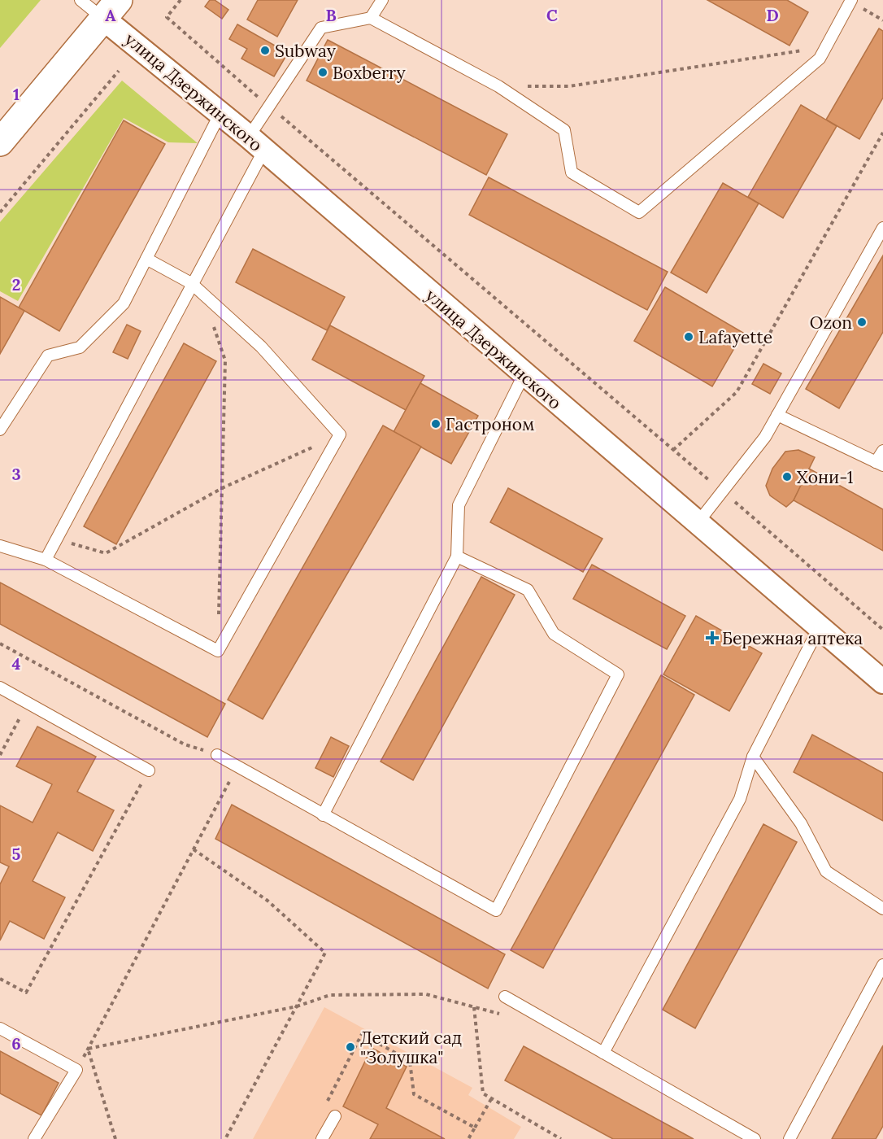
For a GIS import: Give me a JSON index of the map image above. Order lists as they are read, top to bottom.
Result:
{
  "streets": {
    "street": ["улица Дзержинского"]
  },
  "places": {
    "other": [
      "Subway",
      "Boxberry",
      "Ozon",
      "Lafayette",
      "Гастроном",
      "Хони-1",
      "Детский сад \"Золушка\""
    ],
    "health": ["Бережная аптека"]
  },
  "grid": {
    "columns": [
      "A",
      "B",
      "C",
      "D"
    ],
    "rows": [
      "1",
      "2",
      "3",
      "4",
      "5",
      "6"
    ]
  }
}
